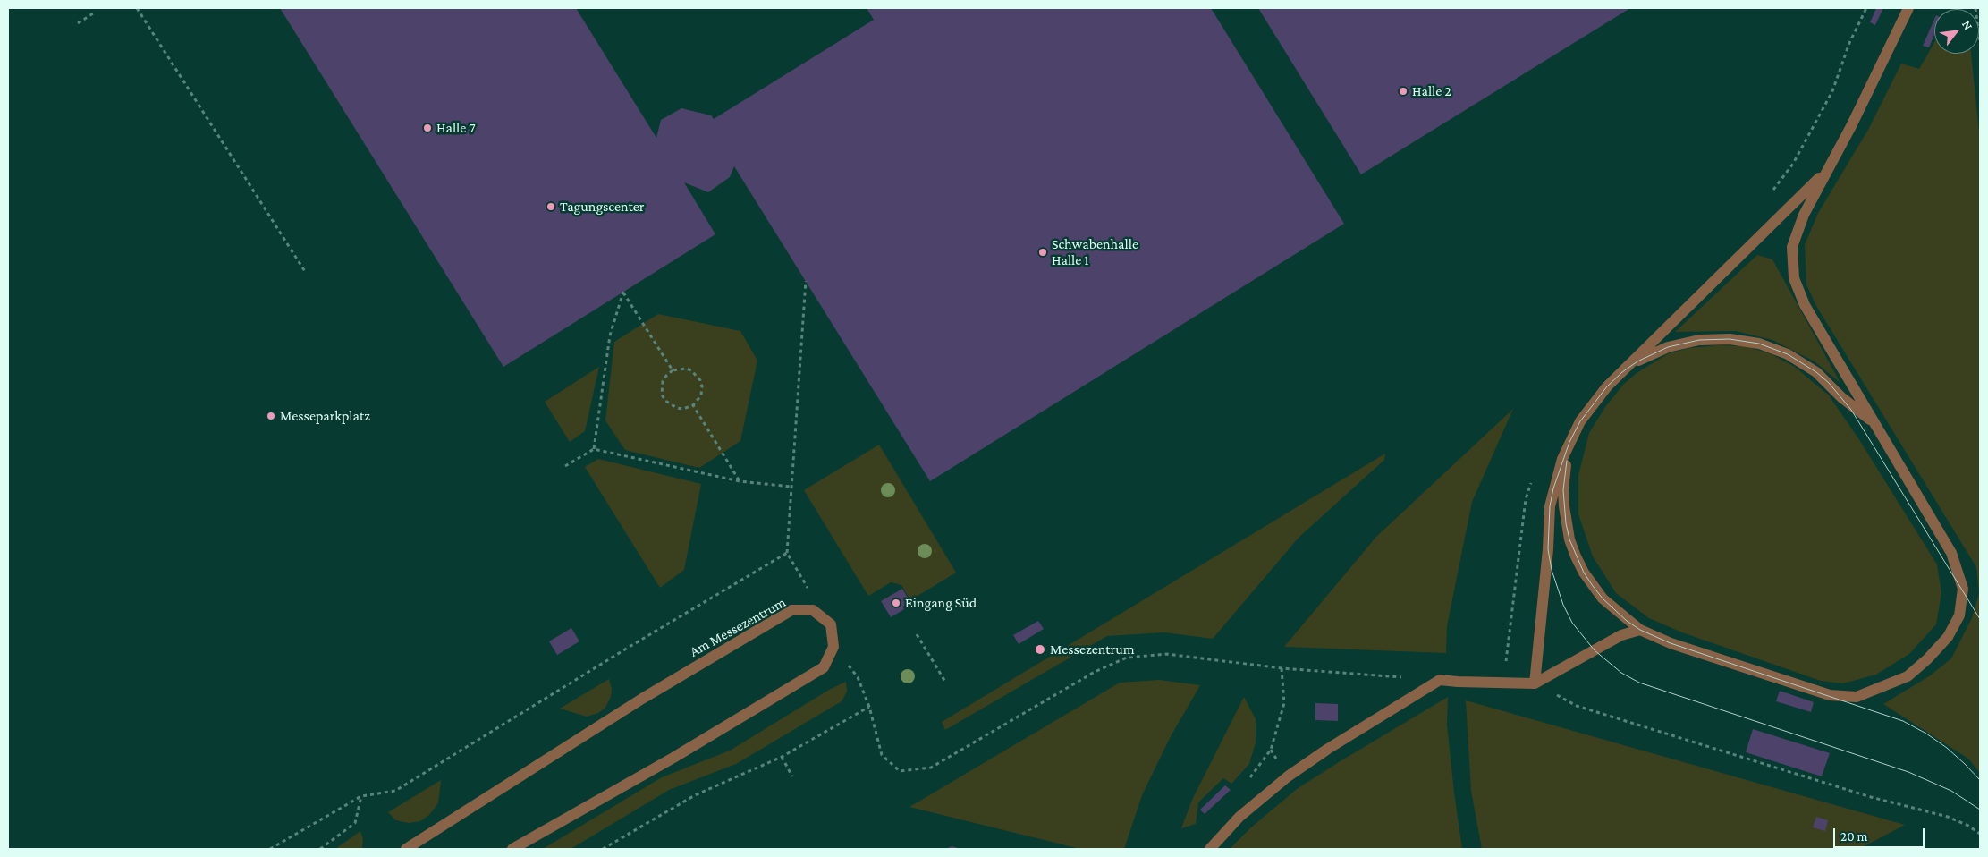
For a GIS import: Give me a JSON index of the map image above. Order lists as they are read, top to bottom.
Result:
{
  "streets": {
    "street": ["Am Messezentrum"]
  },
  "places": [
    "Halle 2",
    "Halle 7",
    "Tagungscenter",
    "Schwabenhalle Halle 1",
    "Messeparkplatz",
    "Eingang Süd",
    "Messezentrum"
  ],
  "scale_bar": "20 m",
  "north": "top right"
}
